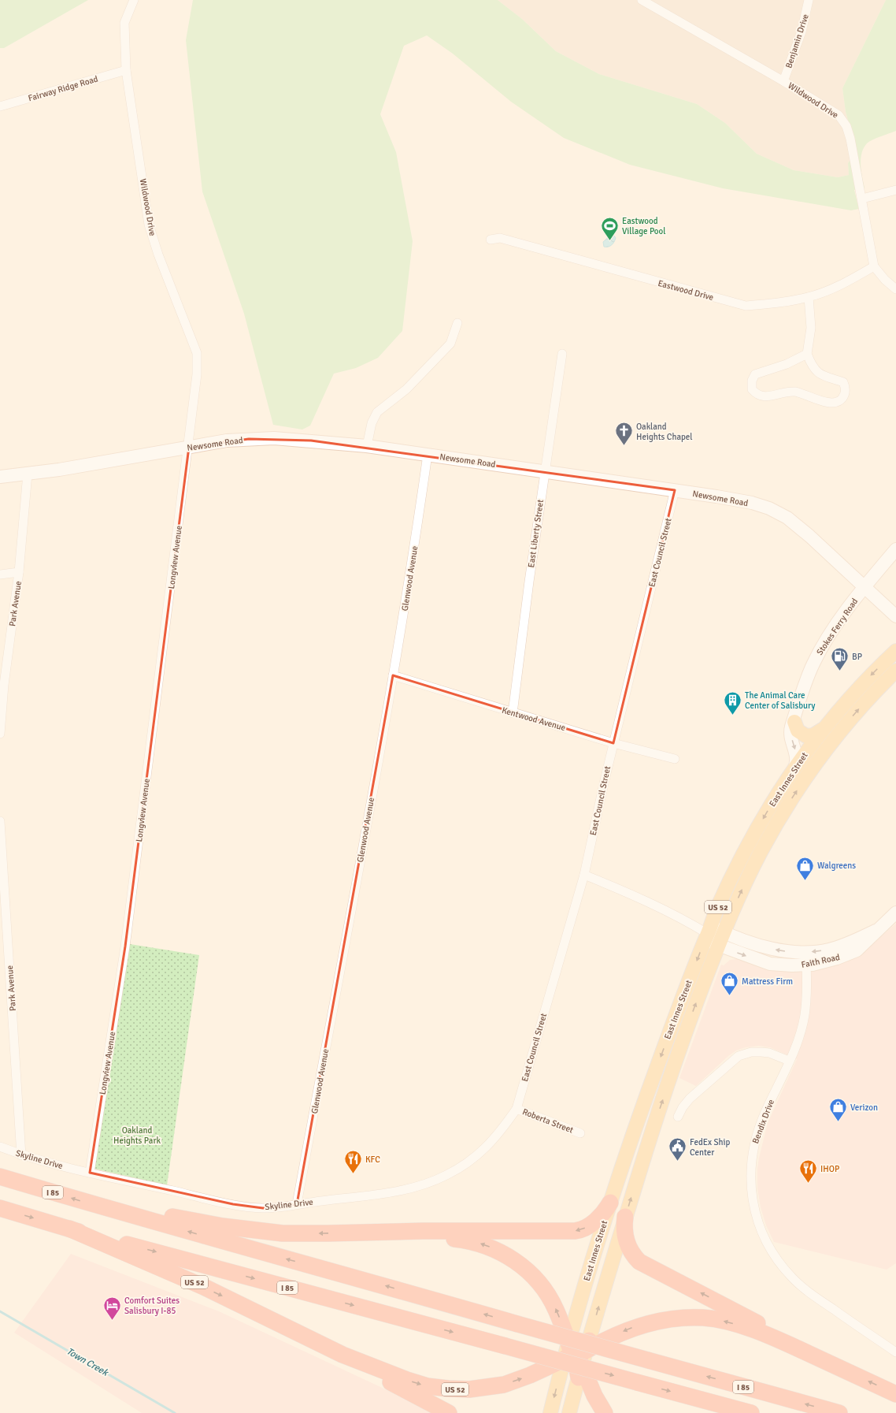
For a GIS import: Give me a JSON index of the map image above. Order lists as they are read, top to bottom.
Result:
{
  "streets": {
    "highway": ["US 52", "I 85"],
    "main road": ["East Innes Street"],
    "street": [
      "Benjamin Drive",
      "Fairway Ridge Road",
      "Wildwood Drive",
      "Eastwood Drive",
      "Newsome Road",
      "East Liberty Street",
      "East Council Street",
      "Longview Avenue",
      "Glenwood Avenue",
      "Park Avenue",
      "Stokes Ferry Road",
      "Kentwood Avenue",
      "Faith Road",
      "Roberta Street",
      "Bendix Drive",
      "Skyline Drive"
    ]
  },
  "crossings": [
    ["Benjamin Drive", "Wildwood Drive"],
    ["Fairway Ridge Road", "Wildwood Drive"],
    ["Wildwood Drive", "Eastwood Drive"],
    ["Wildwood Drive", "Newsome Road"],
    ["Wildwood Drive", "Longview Avenue"],
    ["Newsome Road", "East Liberty Street"],
    ["Newsome Road", "East Council Street"],
    ["Newsome Road", "Longview Avenue"],
    ["Newsome Road", "Glenwood Avenue"],
    ["Newsome Road", "Park Avenue"],
    ["Newsome Road", "Stokes Ferry Road"],
    ["East Liberty Street", "Kentwood Avenue"],
    ["East Council Street", "Kentwood Avenue"],
    ["East Council Street", "Faith Road"],
    ["East Council Street", "Roberta Street"],
    ["East Council Street", "Skyline Drive"],
    ["Longview Avenue", "Skyline Drive"],
    ["Glenwood Avenue", "Kentwood Avenue"],
    ["Glenwood Avenue", "Skyline Drive"],
    ["Park Avenue", "Skyline Drive"],
    ["Stokes Ferry Road", "East Innes Street"],
    ["East Innes Street", "US 52"],
    ["East Innes Street", "Faith Road"],
    ["US 52", "I 85"],
    ["Faith Road", "Bendix Drive"],
    ["Roberta Street", "Skyline Drive"]
  ],
  "water": ["Town Creek"],
  "parks": ["Oakland Heights Park"],
  "places": {
    "sports": ["Eastwood Village Pool"],
    "church": ["Oakland Heights Chapel"],
    "fuel station": ["BP"],
    "building": ["The Animal Care Center of Salisbury"],
    "shop": ["Walgreens", "Mattress Firm", "Verizon"],
    "public building": ["FedEx Ship Center"],
    "restaurant": ["KFC", "IHOP"],
    "hotel": ["Comfort Suites Salisbury I-85"]
  }
}
